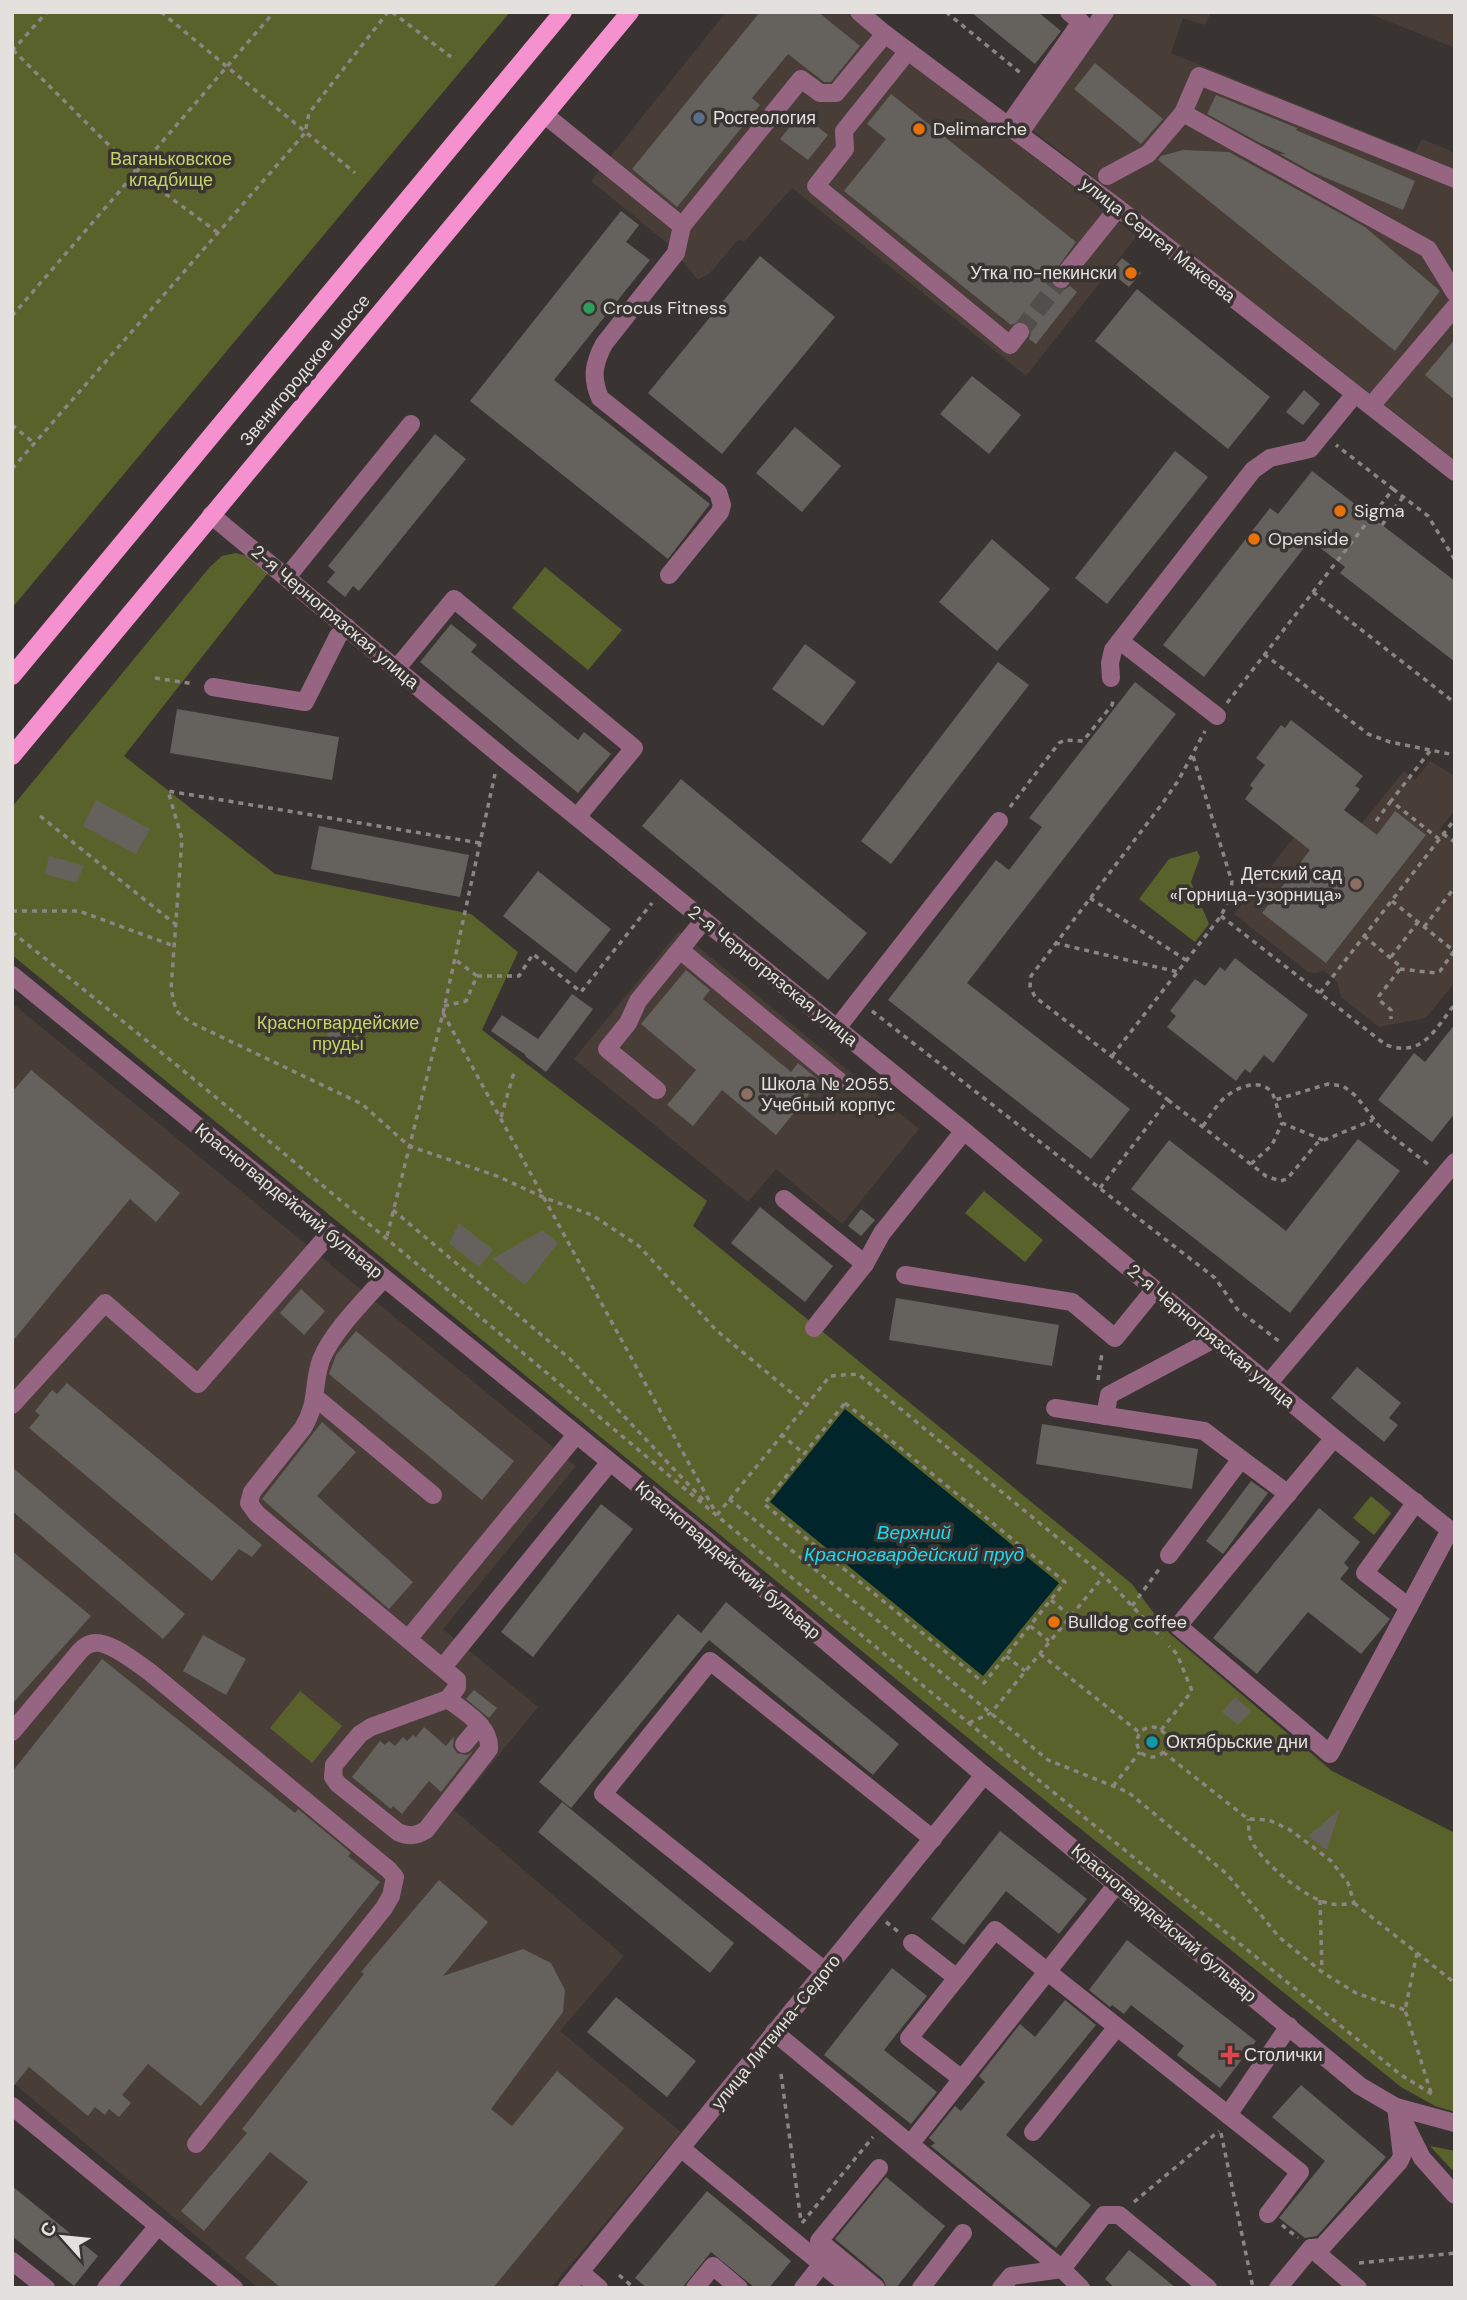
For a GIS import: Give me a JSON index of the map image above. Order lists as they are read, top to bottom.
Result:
{
  "streets": {
    "main road": ["Звенигородское шоссе"],
    "street": [
      "улица Сергея Макеева",
      "2-я Черногрязская улица",
      "Красногвардейский бульвар",
      "улица Литвина-Седого"
    ]
  },
  "crossings": [
    ["Звенигородское шоссе", "2-я Черногрязская улица"],
    ["Красногвардейский бульвар", "улица Литвина-Седого"]
  ],
  "water": ["Верхний Красногвардейский пруд"],
  "parks": ["Ваганьковское кладбище", "Красногвардейские пруды"],
  "places": {
    "other": [
      "Росгеология",
      "Delimarche",
      "Утка по-пекински",
      "Crocus Fitness",
      "Sigma",
      "Openside",
      "Детский сад «Горница-узорница»",
      "Школа № 2055. Учебный корпус",
      "Bulldog coffee",
      "Октябрьские дни"
    ],
    "health": ["Столички"]
  },
  "north": "top left"
}
